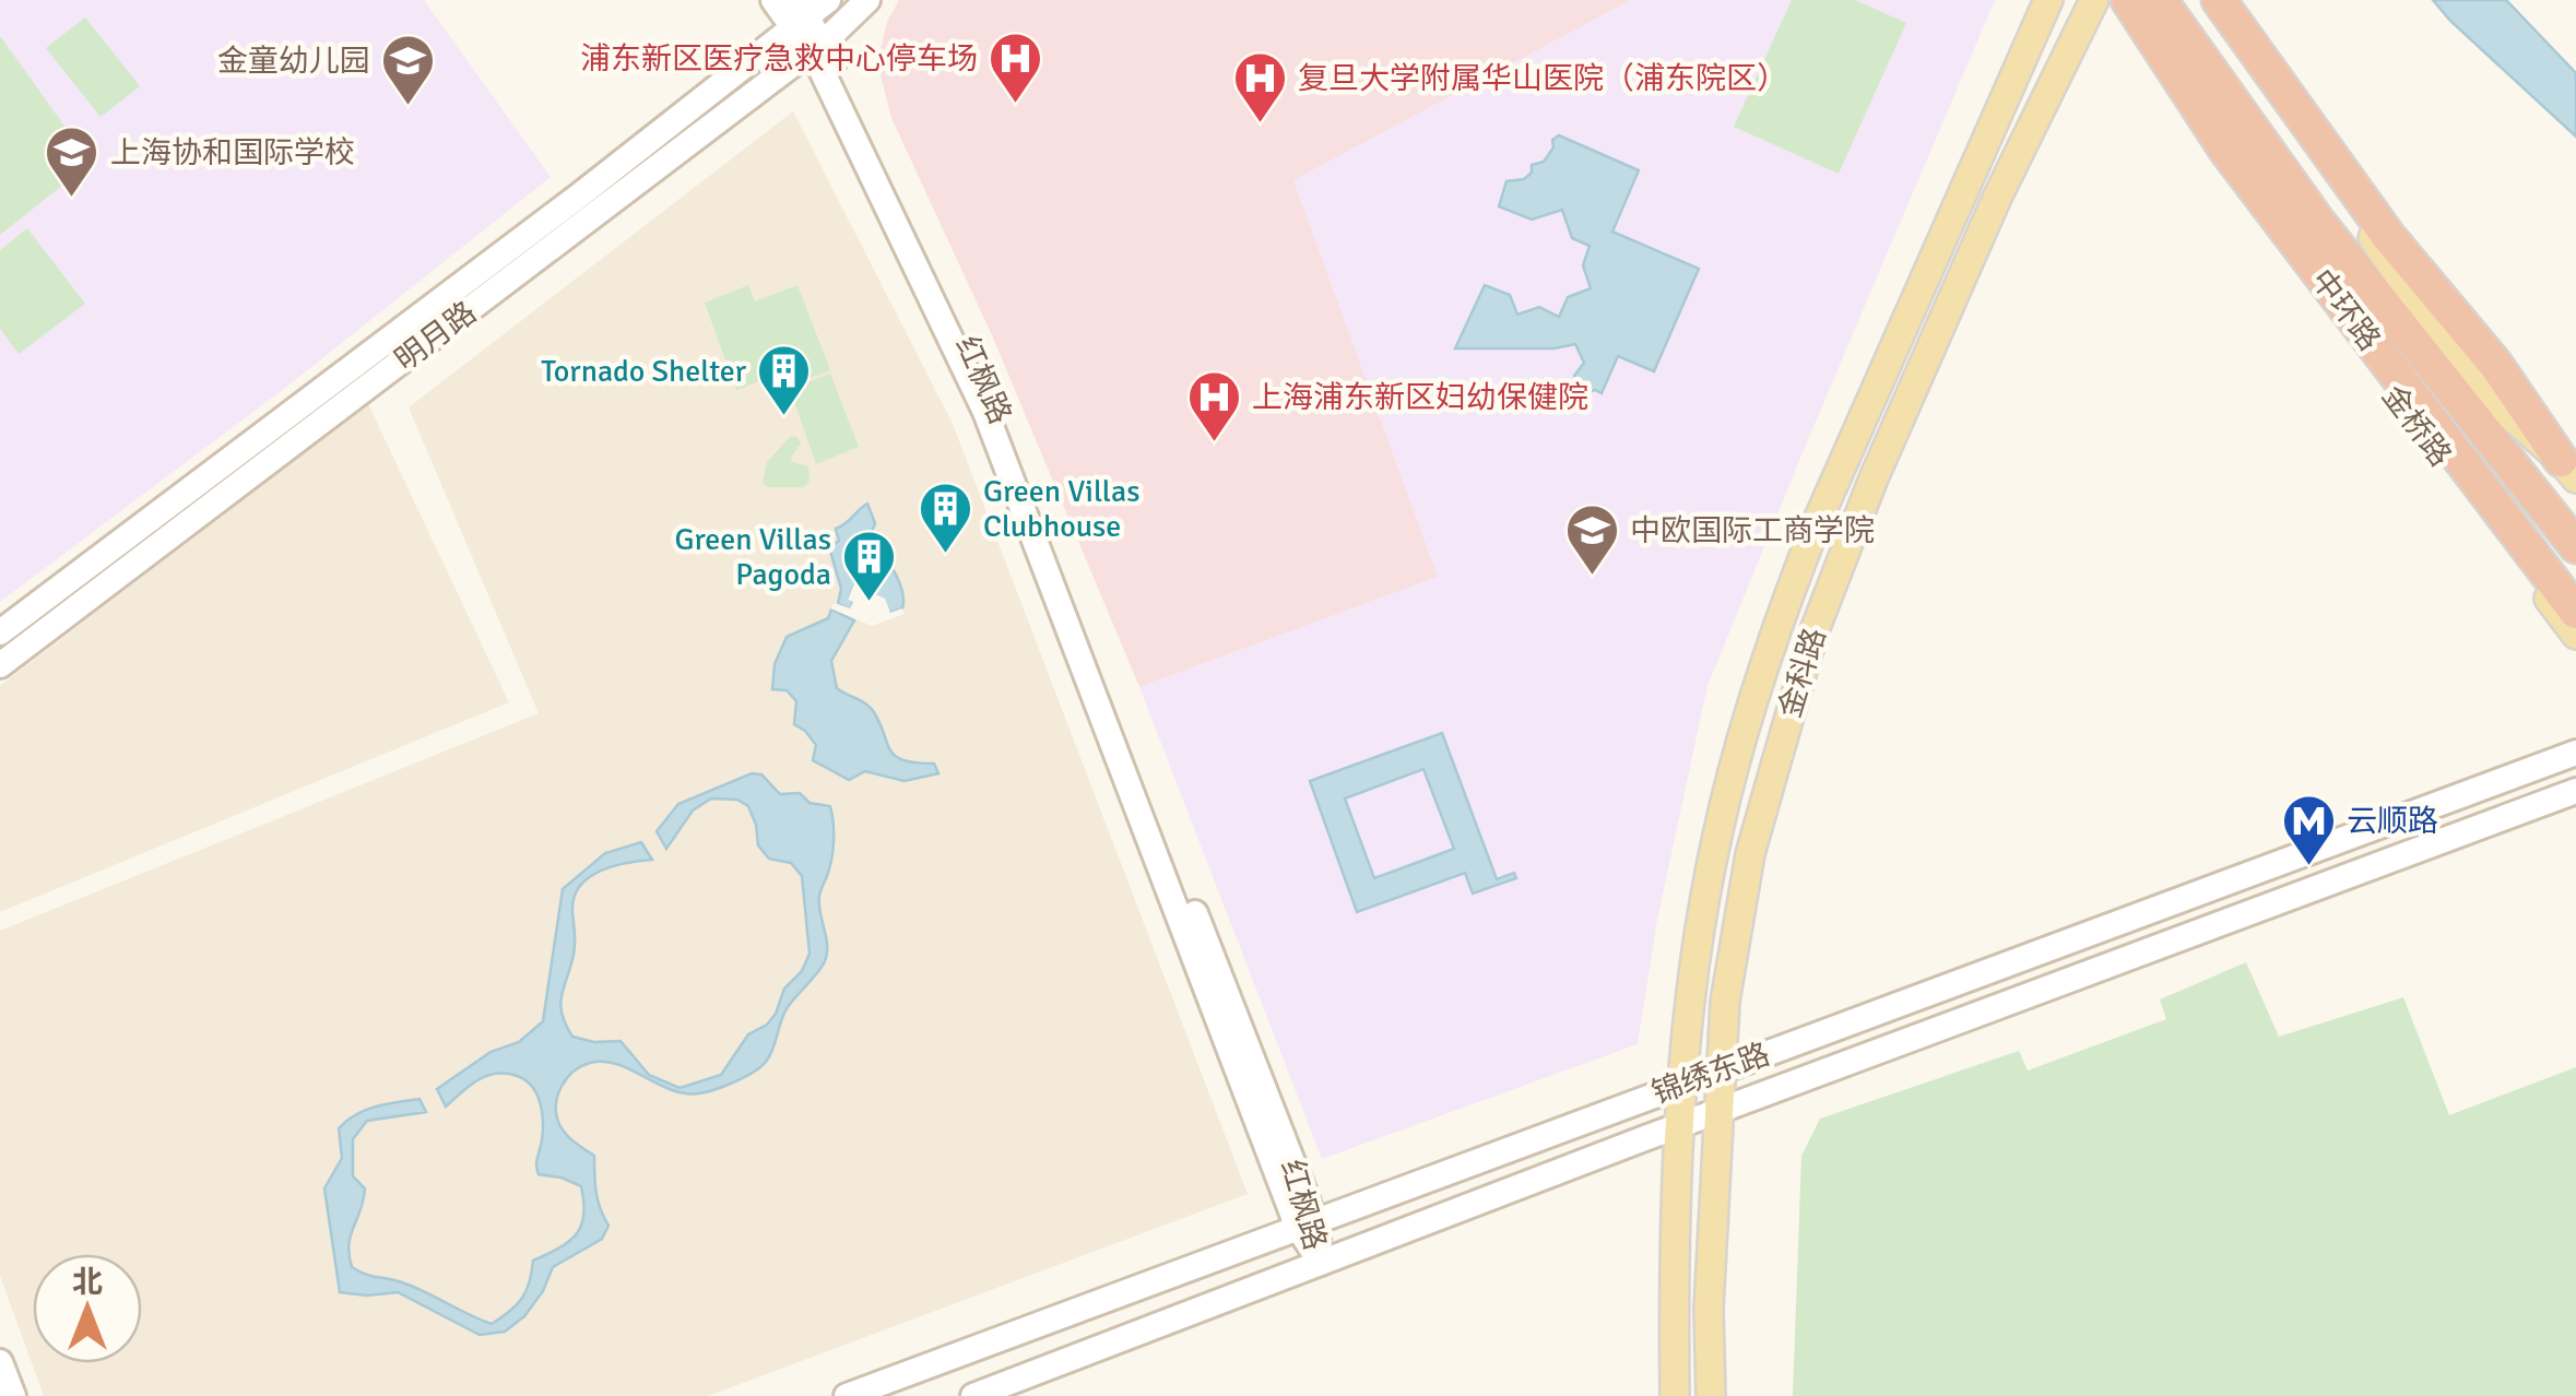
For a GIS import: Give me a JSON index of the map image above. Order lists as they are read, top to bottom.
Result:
{
  "streets": {
    "highway": ["中环路"],
    "main road": [
      "明月路",
      "红枫路",
      "金桥路",
      "金科路",
      "锦绣东路"
    ]
  },
  "crossings": [
    ["明月路", "红枫路"],
    ["红枫路", "锦绣东路"],
    ["金科路", "锦绣东路"]
  ],
  "places": {
    "hospital": ["浦东新区医疗急救中心停车场", "复旦大学附属华山医院（浦东院区）", "上海浦东新区妇幼保健院"],
    "school or university": ["金童幼儿园", "上海协和国际学校", "中欧国际工商学院"],
    "building": ["Tornado Shelter", "Green Villas Clubhouse", "Green Villas Pagoda"],
    "metro station": ["云顺路"]
  },
  "north": "top"
}
